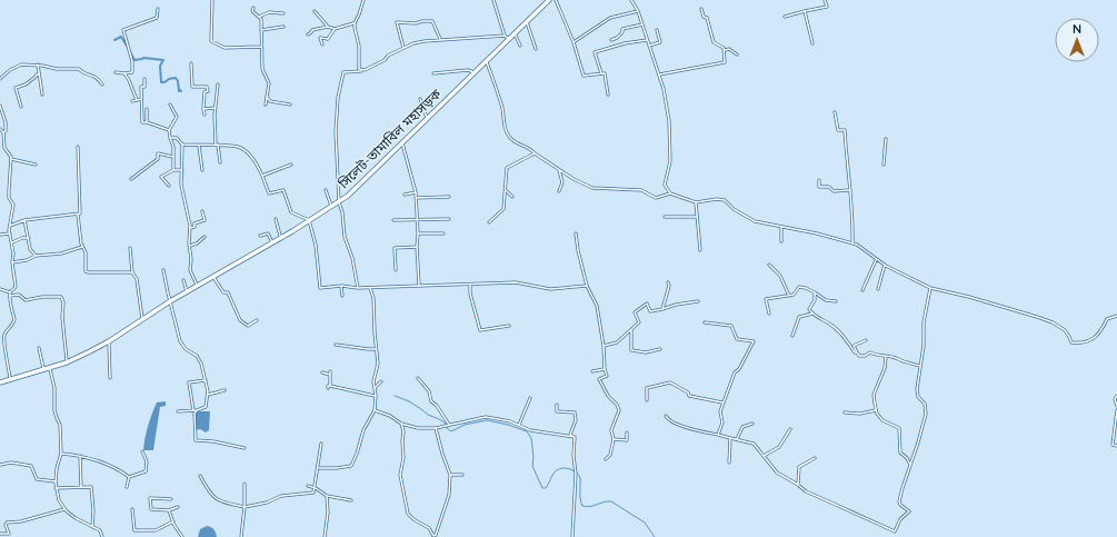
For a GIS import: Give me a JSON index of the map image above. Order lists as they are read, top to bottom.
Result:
{
  "streets": {
    "highway": ["সিলেট-তামাবিল মহাসড়ক"]
  },
  "north": "top"
}
